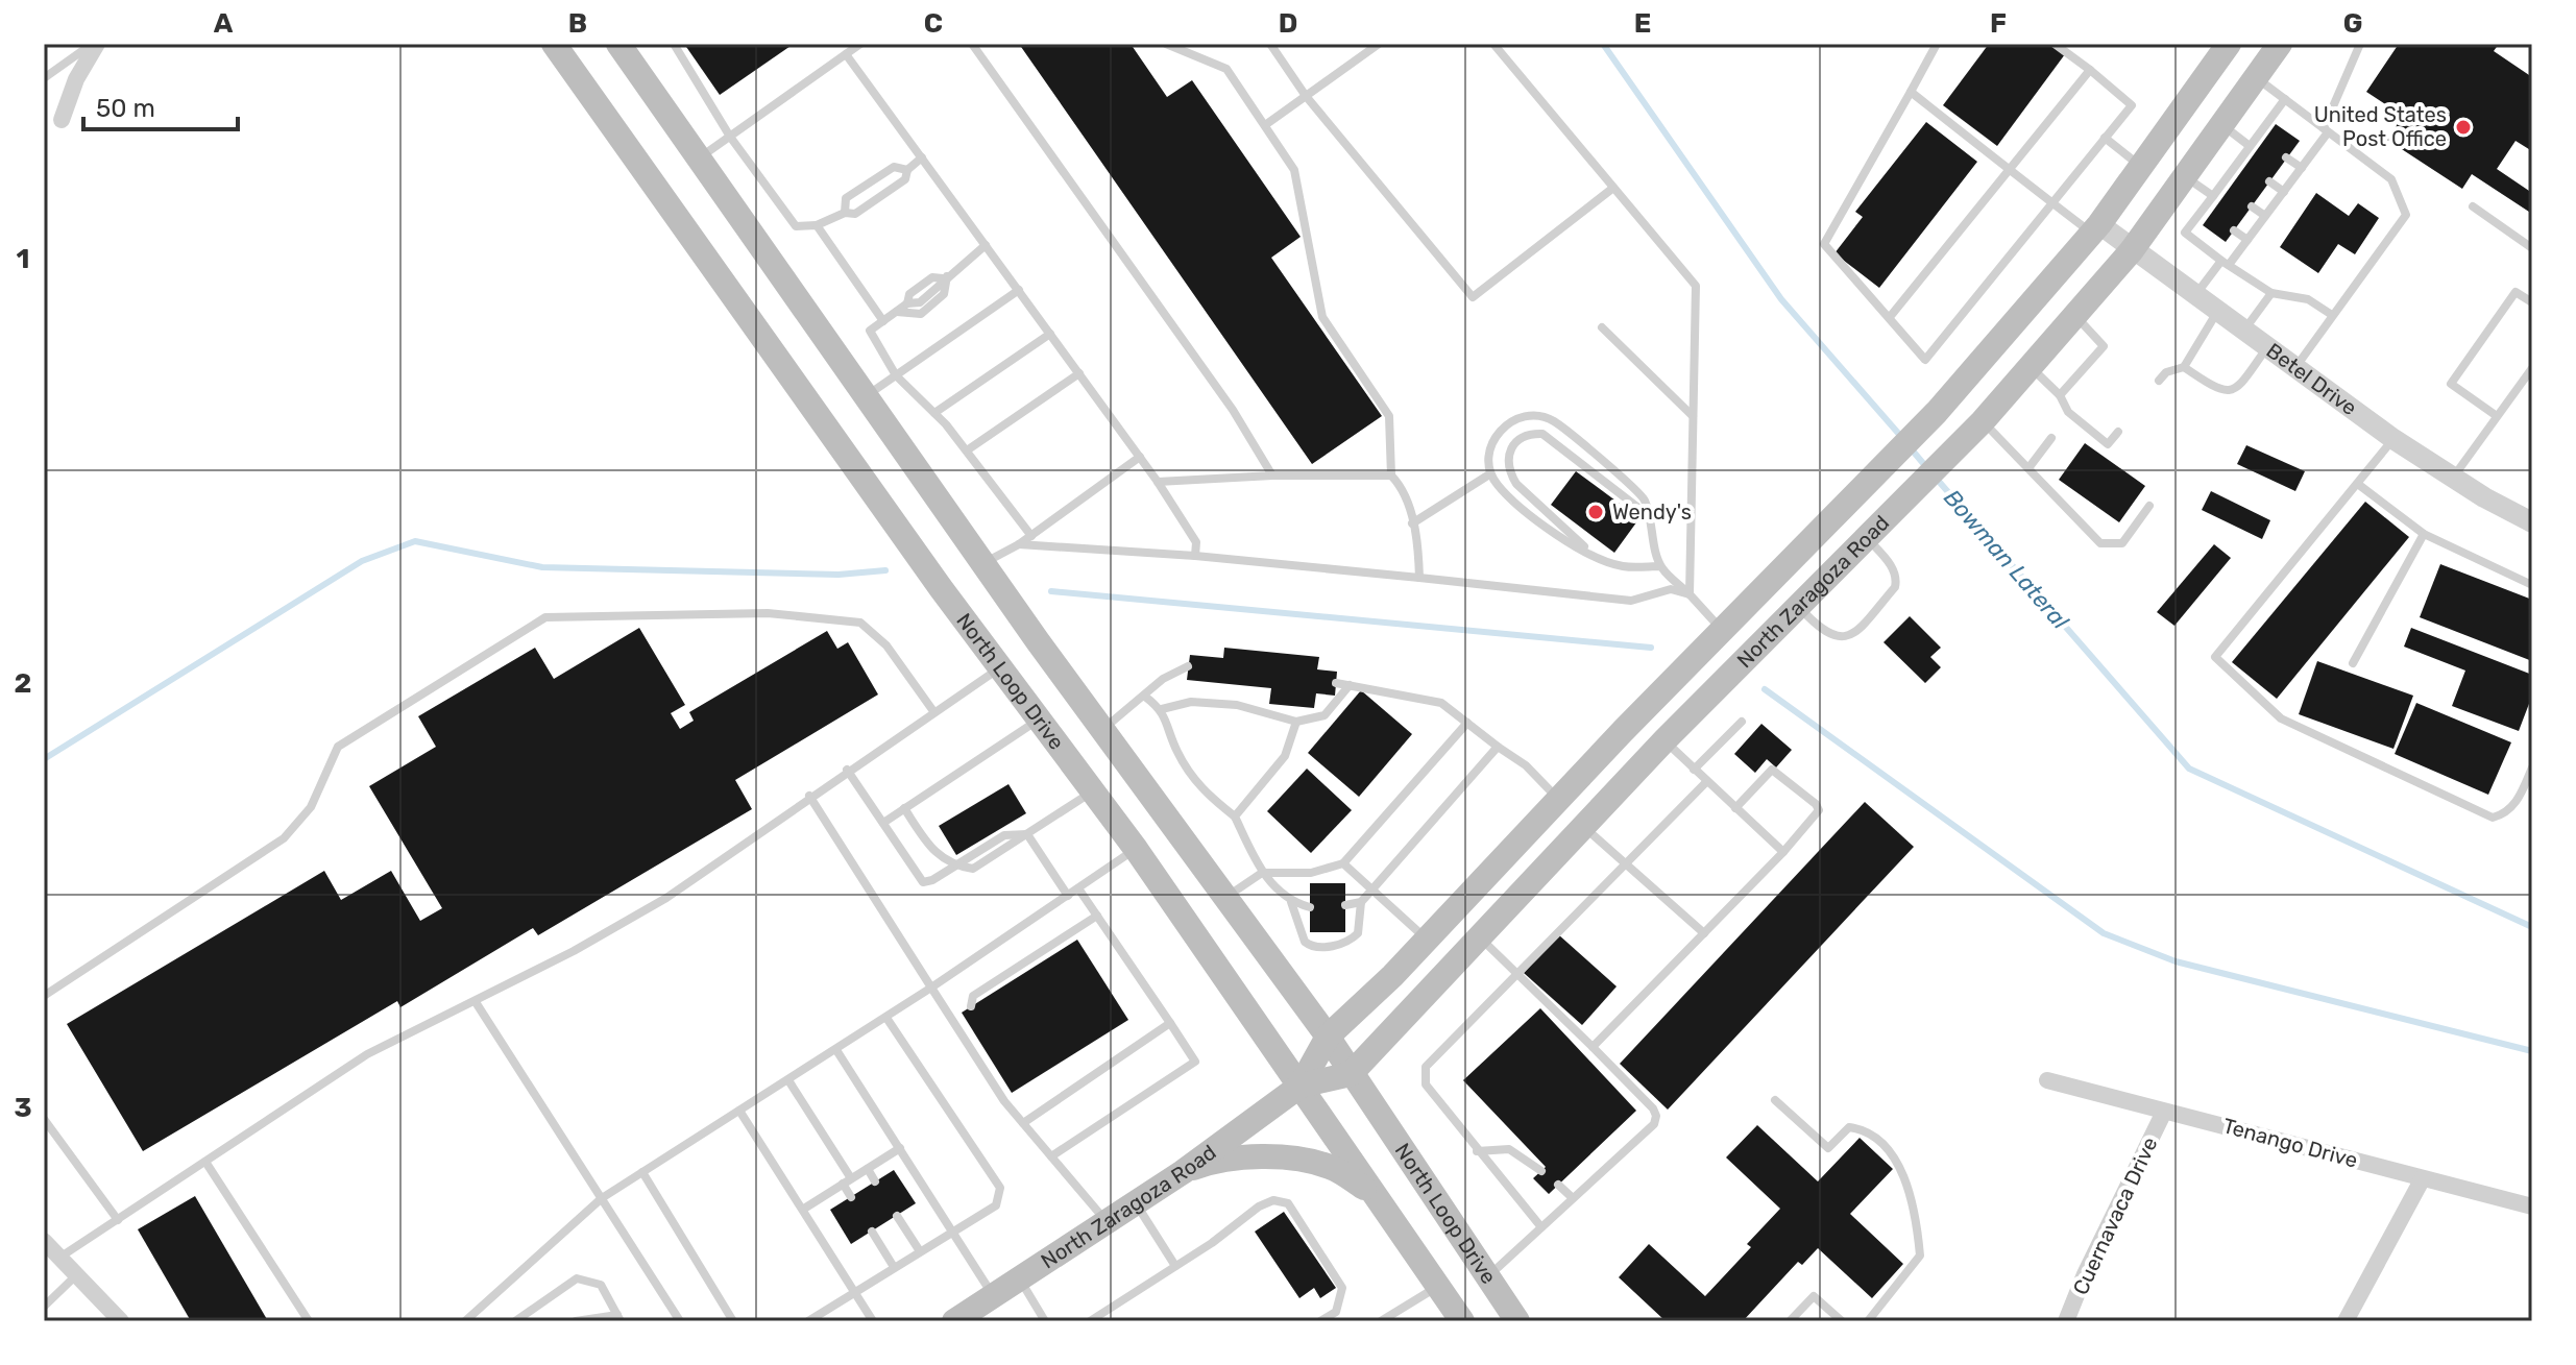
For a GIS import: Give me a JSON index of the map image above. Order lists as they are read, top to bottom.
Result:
{
  "streets": {
    "main road": ["North Zaragoza Road", "North Loop Drive"],
    "street": ["Betel Drive", "Tenango Drive", "Cuernavaca Drive"]
  },
  "crossings": [
    ["Betel Drive", "North Zaragoza Road"],
    ["North Zaragoza Road", "North Loop Drive"],
    ["Tenango Drive", "Cuernavaca Drive"]
  ],
  "water": ["Bowman Lateral"],
  "places": ["United States Post Office", "Wendy's"],
  "scale_bar": "50 m",
  "grid": {
    "columns": [
      "A",
      "B",
      "C",
      "D",
      "E",
      "F",
      "G"
    ],
    "rows": ["1", "2", "3"]
  }
}
